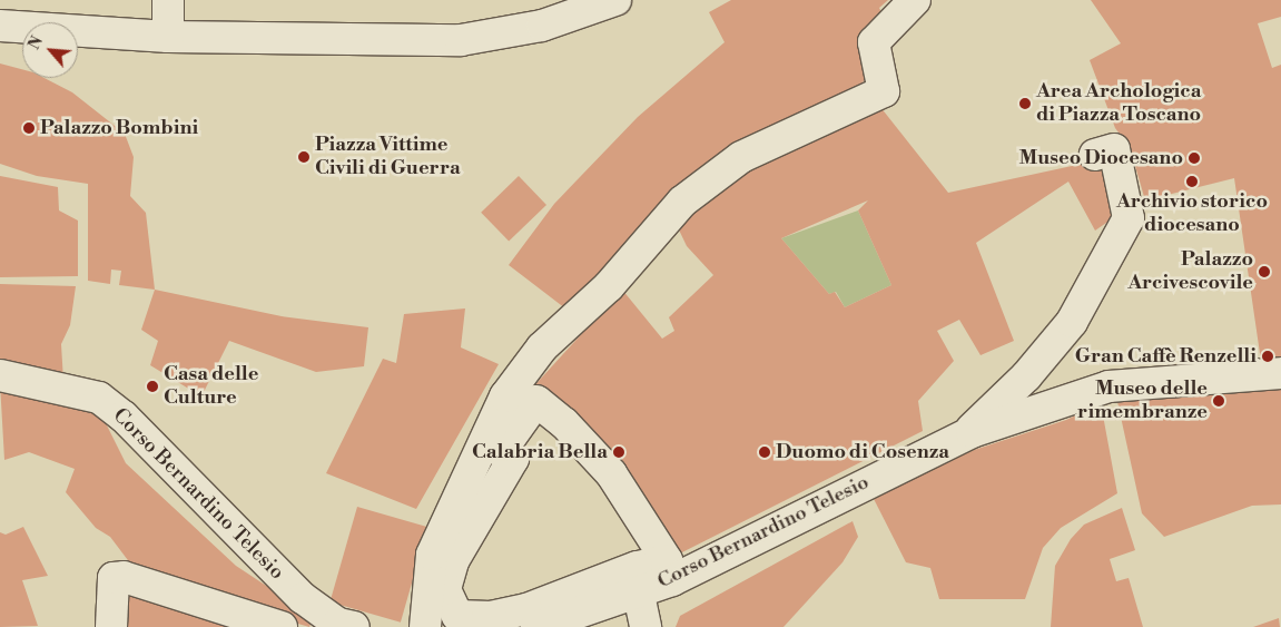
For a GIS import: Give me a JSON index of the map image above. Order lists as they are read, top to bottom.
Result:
{
  "streets": {
    "street": ["Corso Bernardino Telesio"]
  },
  "places": [
    "Area Archologica di Piazza Toscano",
    "Palazzo Bombini",
    "Piazza Vittime Civili di Guerra",
    "Museo Diocesano",
    "Archivio storico diocesano",
    "Palazzo Arcivescovile",
    "Gran Caffè Renzelli",
    "Casa delle Culture",
    "Museo delle rimembranze",
    "Calabria Bella",
    "Duomo di Cosenza"
  ],
  "north": "top left"
}
